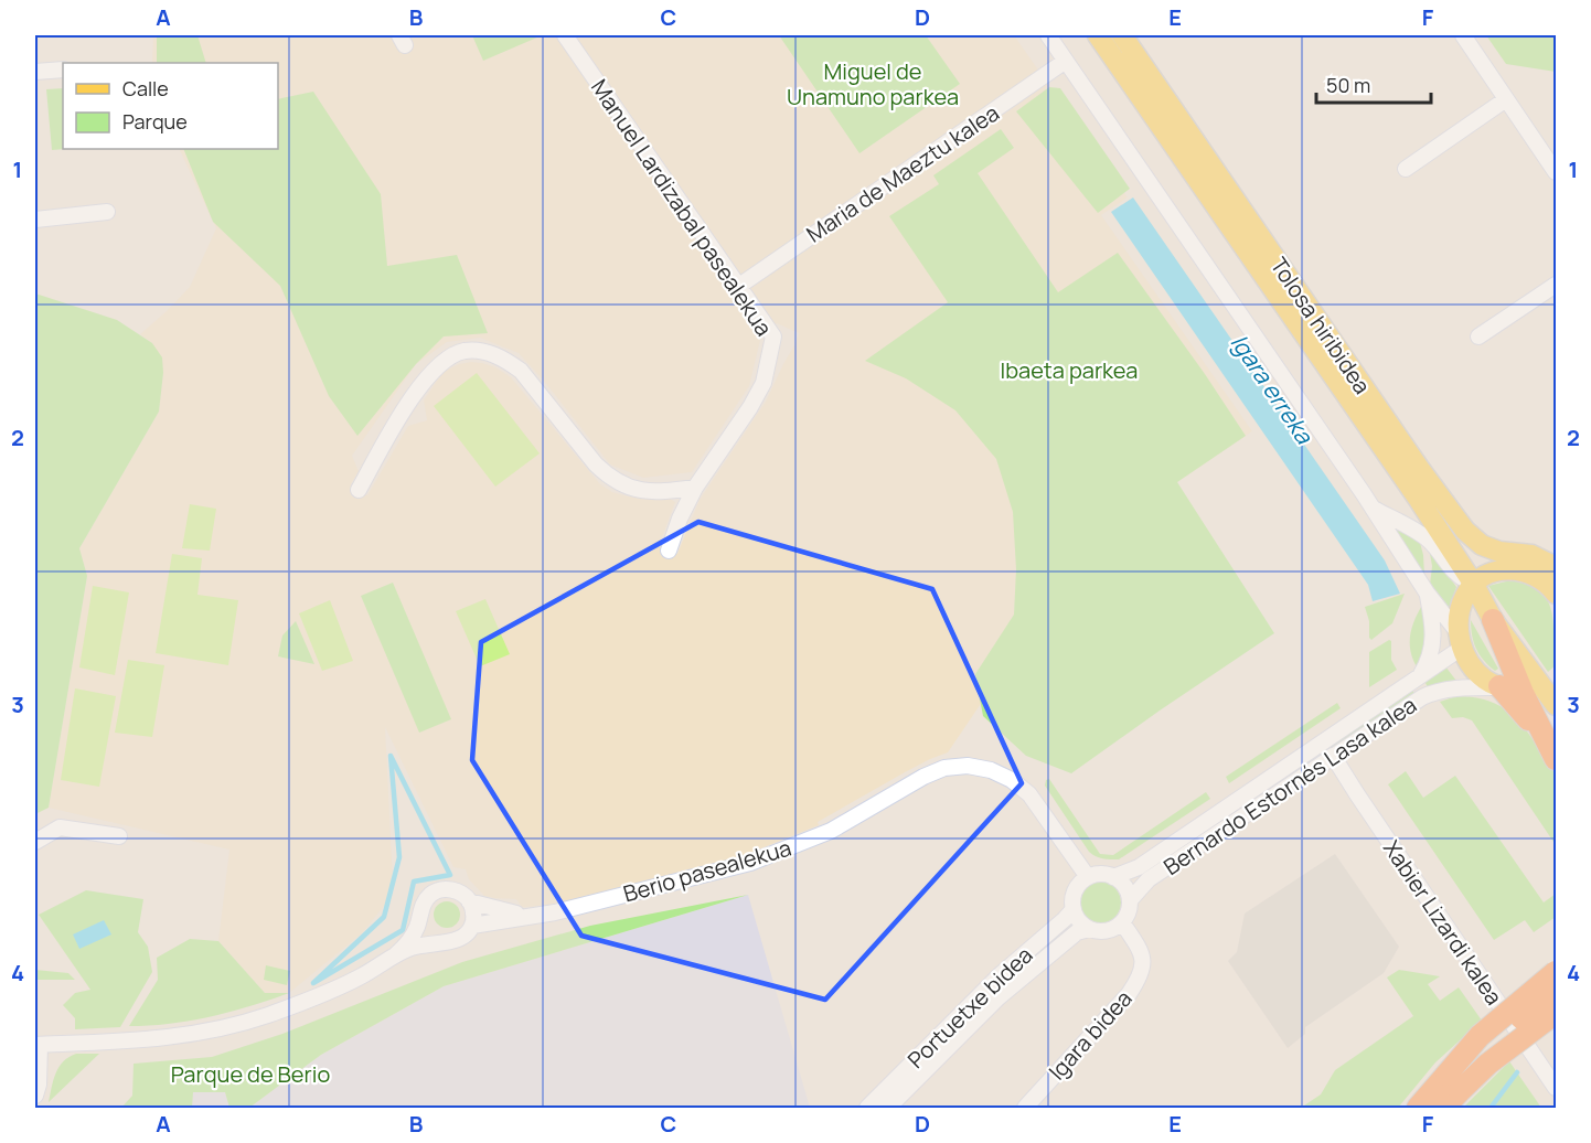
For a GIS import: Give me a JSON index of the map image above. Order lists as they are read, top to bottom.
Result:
{
  "streets": {
    "main road": ["Tolosa hiribidea"],
    "street": [
      "Maria de Maeztu kalea",
      "Manuel Lardizabal pasealekua",
      "Bernardo Estornés Lasa kalea",
      "Berio pasealekua",
      "Xabier Lizardi kalea",
      "Portuetxe bidea",
      "Igara bidea"
    ]
  },
  "crossings": [
    ["Maria de Maeztu kalea", "Manuel Lardizabal pasealekua"],
    ["Maria de Maeztu kalea", "Tolosa hiribidea"],
    ["Tolosa hiribidea", "Bernardo Estornés Lasa kalea"],
    ["Bernardo Estornés Lasa kalea", "Berio pasealekua"],
    ["Bernardo Estornés Lasa kalea", "Xabier Lizardi kalea"],
    ["Bernardo Estornés Lasa kalea", "Portuetxe bidea"],
    ["Bernardo Estornés Lasa kalea", "Igara bidea"],
    ["Berio pasealekua", "Portuetxe bidea"],
    ["Berio pasealekua", "Igara bidea"],
    ["Portuetxe bidea", "Igara bidea"]
  ],
  "water": ["Igara erreka"],
  "parks": ["Miguel de Unamuno parkea", "Ibaeta parkea", "Parque de Berio"],
  "legend": ["Calle", "Parque"],
  "scale_bar": "50 m",
  "grid": {
    "columns": [
      "A",
      "B",
      "C",
      "D",
      "E",
      "F"
    ],
    "rows": [
      "1",
      "2",
      "3",
      "4"
    ]
  }
}
